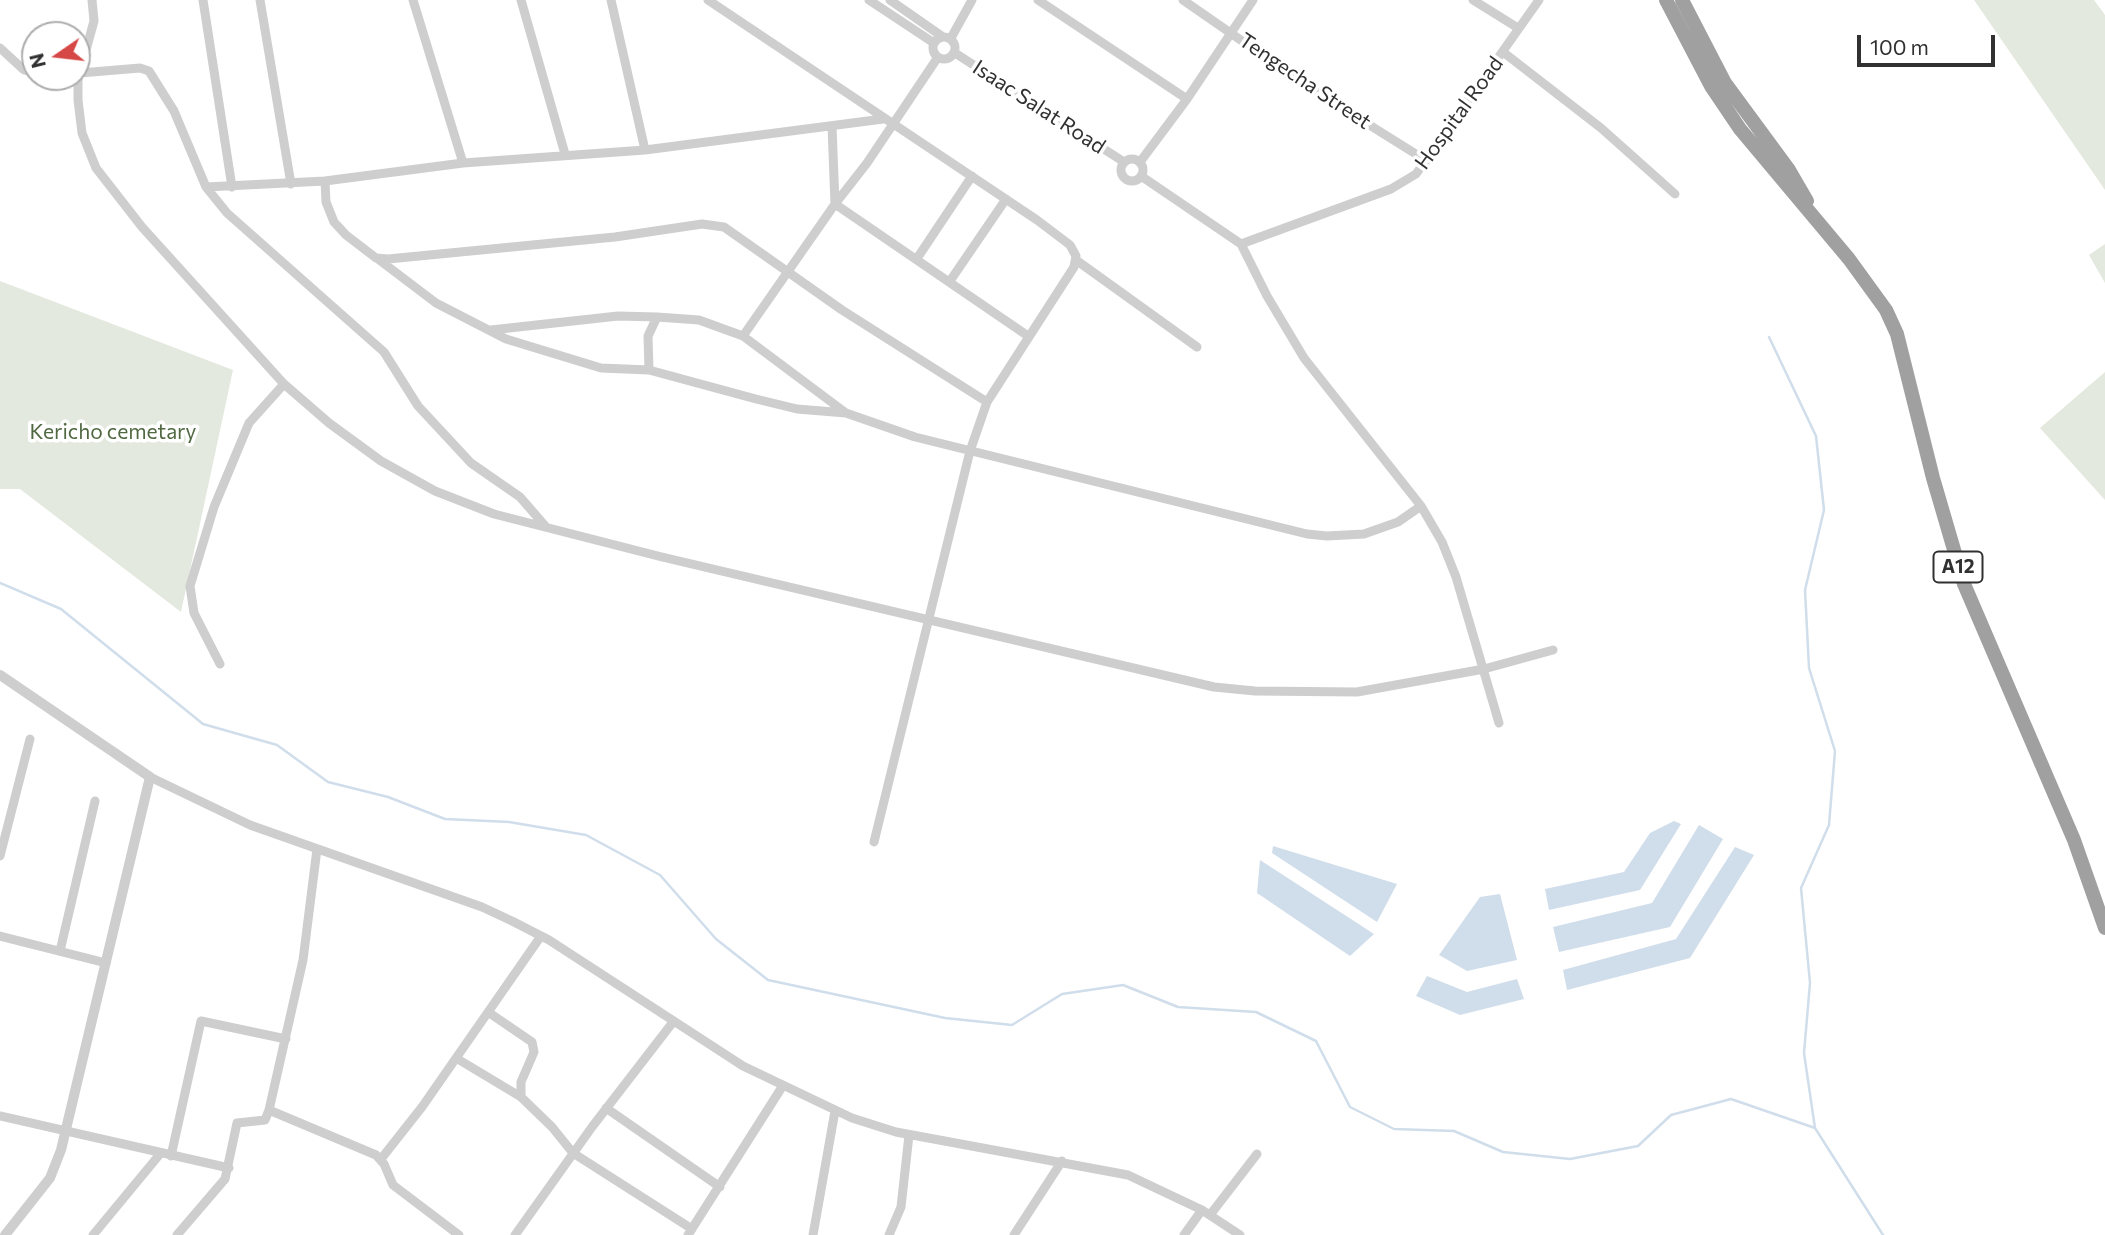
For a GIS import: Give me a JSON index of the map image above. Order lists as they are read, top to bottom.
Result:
{
  "streets": {
    "highway": ["A12"],
    "street": ["Tengecha Street", "Isaac Salat Road", "Hospital Road"]
  },
  "crossings": [
    ["Tengecha Street", "Hospital Road"]
  ],
  "parks": ["Kericho cemetary"],
  "scale_bar": "100 m",
  "north": "left"
}
